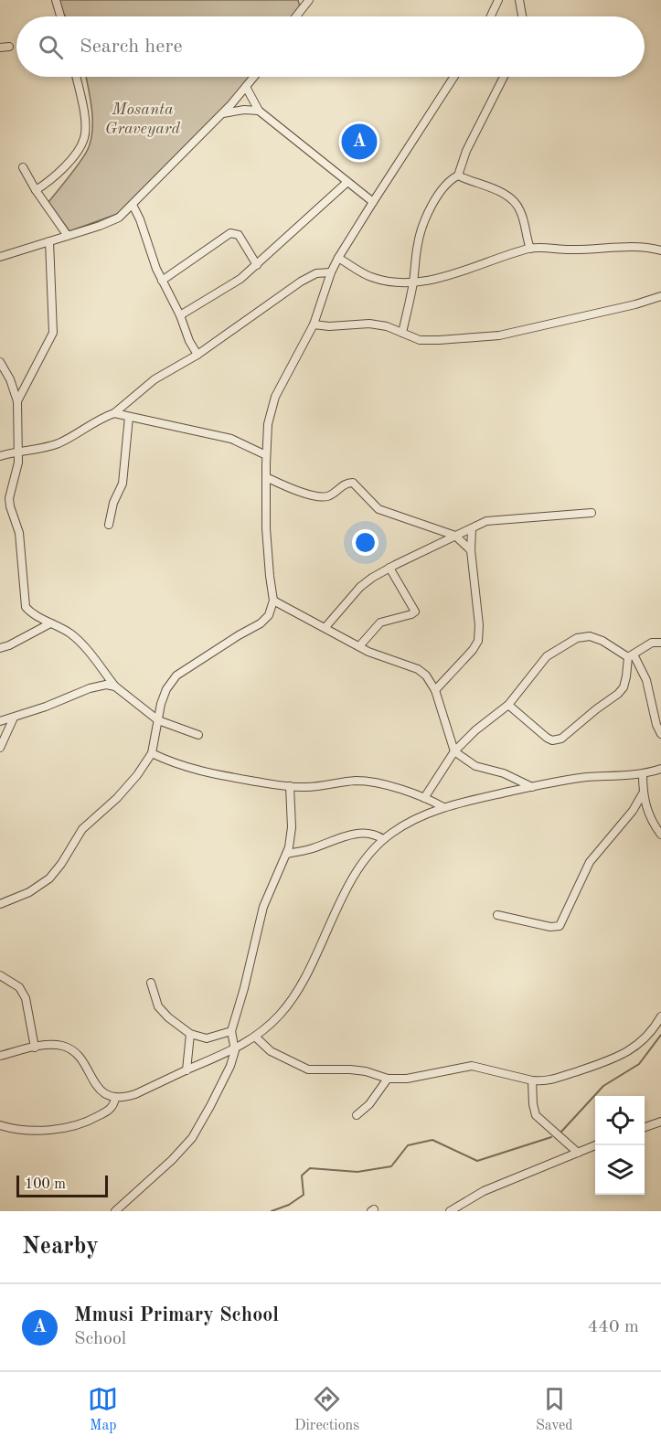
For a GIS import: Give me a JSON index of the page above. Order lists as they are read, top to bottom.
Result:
{
  "parks": ["Mosanta Graveyard"],
  "scale_bar": "100 m",
  "page": {
    "search": "Search here",
    "pins": "A",
    "scale": "100 m",
    "heading": "Nearby",
    "list": [
      {
        "mark": "A",
        "name": "Mmusi Primary School",
        "note": "School",
        "value": "440 m"
      }
    ],
    "nav": ["Map", "Directions", "Saved"]
  }
}
